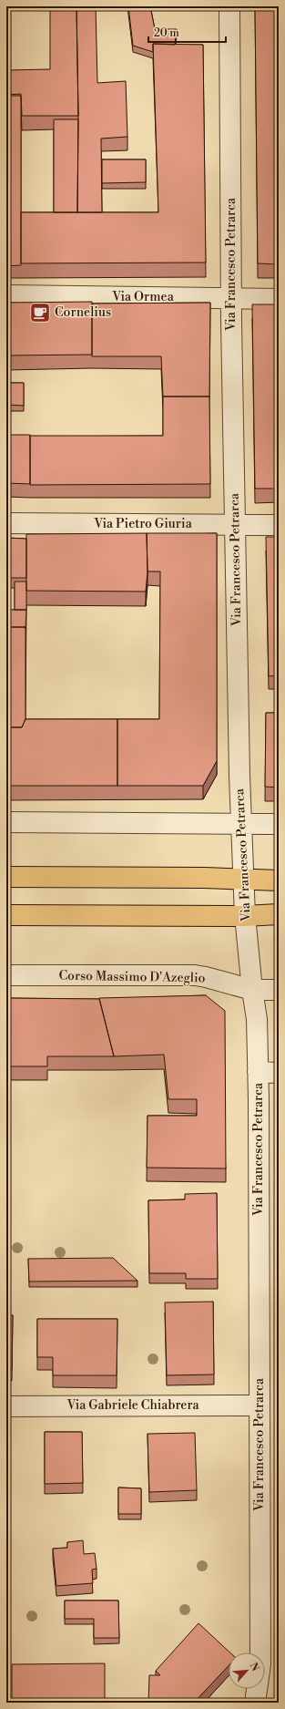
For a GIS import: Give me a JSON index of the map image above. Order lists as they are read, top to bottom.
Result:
{
  "streets": {
    "street": [
      "Via Francesco Petrarca",
      "Via Ormea",
      "Via Pietro Giuria",
      "Corso Massimo D'Azeglio",
      "Via Gabriele Chiabrera"
    ]
  },
  "crossings": [
    ["Via Francesco Petrarca", "Via Ormea"],
    ["Via Francesco Petrarca", "Via Pietro Giuria"],
    ["Via Francesco Petrarca", "Corso Massimo D'Azeglio"],
    ["Via Francesco Petrarca", "Via Gabriele Chiabrera"]
  ],
  "places": {
    "cafe": ["Cornelius"]
  },
  "scale_bar": "20 m",
  "north": "top right"
}
